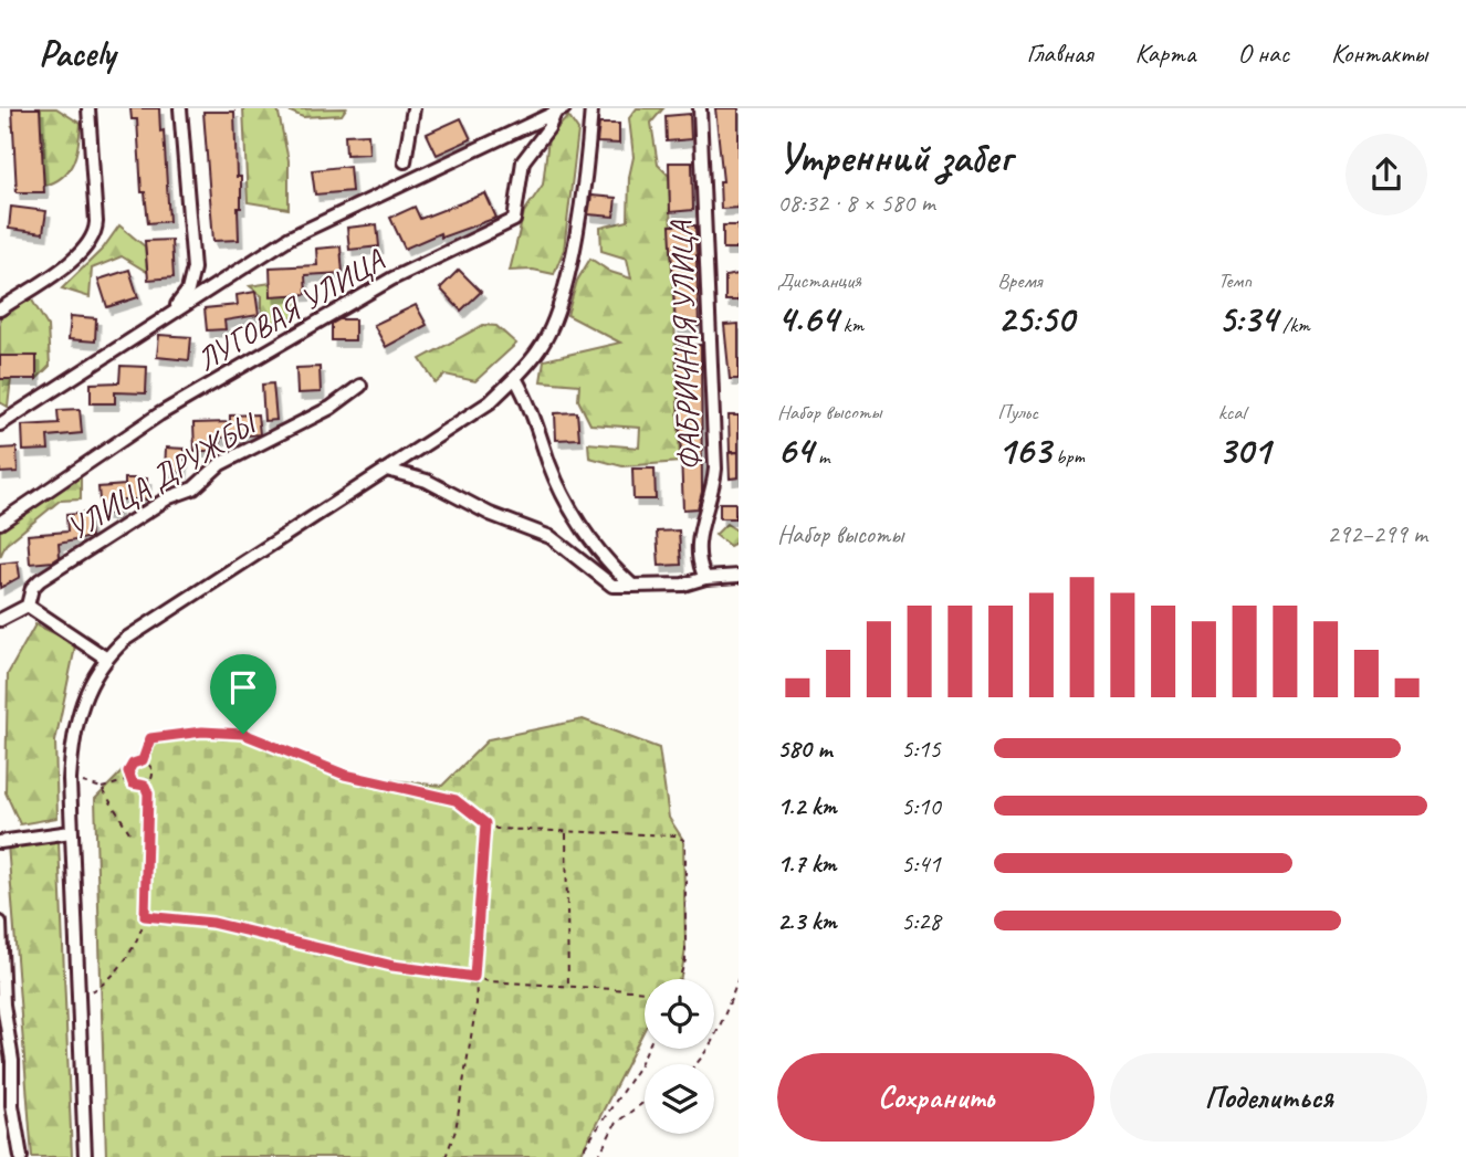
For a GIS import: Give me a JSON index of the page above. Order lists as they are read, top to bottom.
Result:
{
  "streets": {
    "street": ["ЛУГОВАЯ УЛИЦА", "ФАБРИЧНАЯ УЛИЦА", "УЛИЦА ДРУЖБЫ"]
  },
  "page": {
    "header": "Pacely",
    "nav": [
      "Главная",
      "Карта",
      "О нас",
      "Контакты"
    ],
    "heading": ["Утренний забег", "08:32 · 8 × 580 m"],
    "stats": [
      ["Дистанция", "4.64 km"],
      ["Время", "25:50"],
      ["Темп", "5:34 /km"],
      ["Набор высоты", "64 m"],
      ["Пульс", "163 bpm"],
      ["kcal", "301"]
    ],
    "chart": ["Набор высоты", "292–299 m"],
    "list": [
      {
        "name": "580 m",
        "note": "5:15"
      },
      {
        "name": "1.2 km",
        "note": "5:10"
      },
      {
        "name": "1.7 km",
        "note": "5:41"
      },
      {
        "name": "2.3 km",
        "note": "5:28"
      }
    ],
    "buttons": ["Сохранить", "Поделиться"]
  }
}
